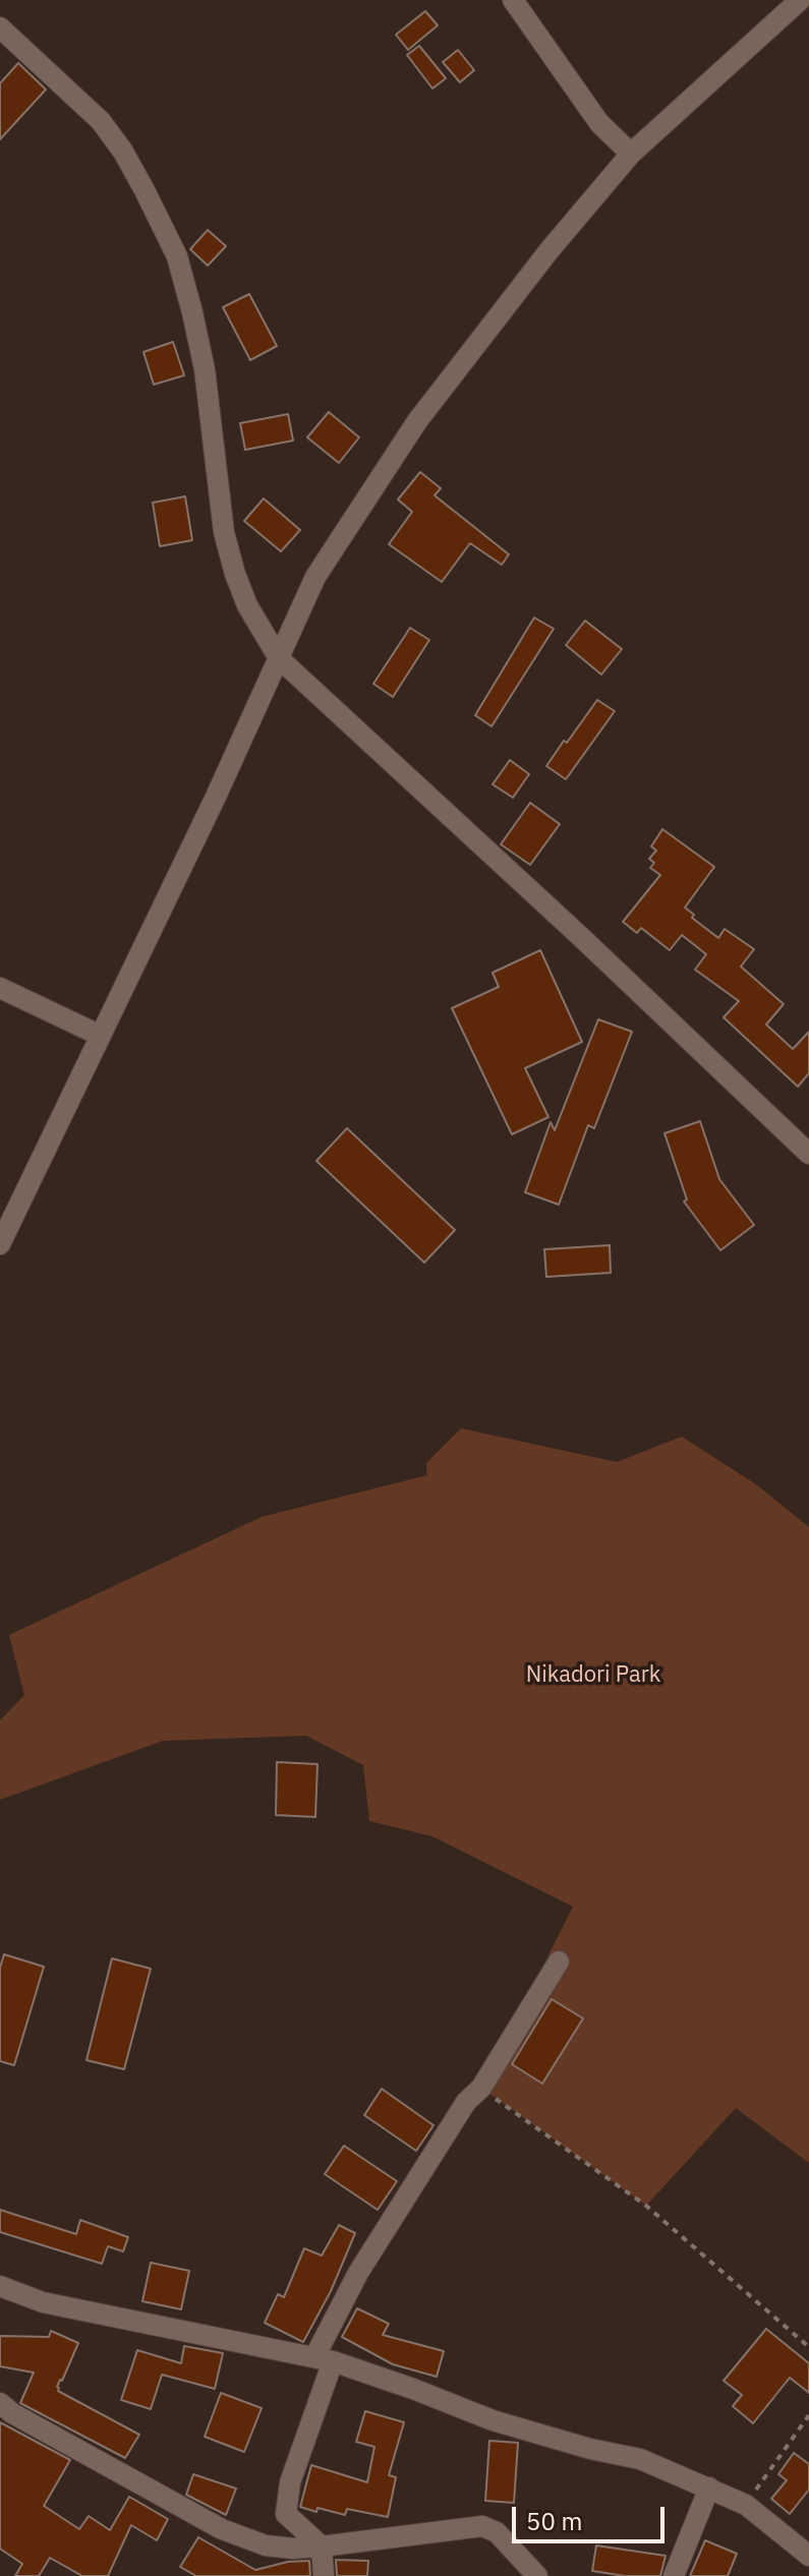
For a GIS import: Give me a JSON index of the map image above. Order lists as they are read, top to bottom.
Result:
{
  "parks": ["Nikadori Park"],
  "scale_bar": "50 m"
}
